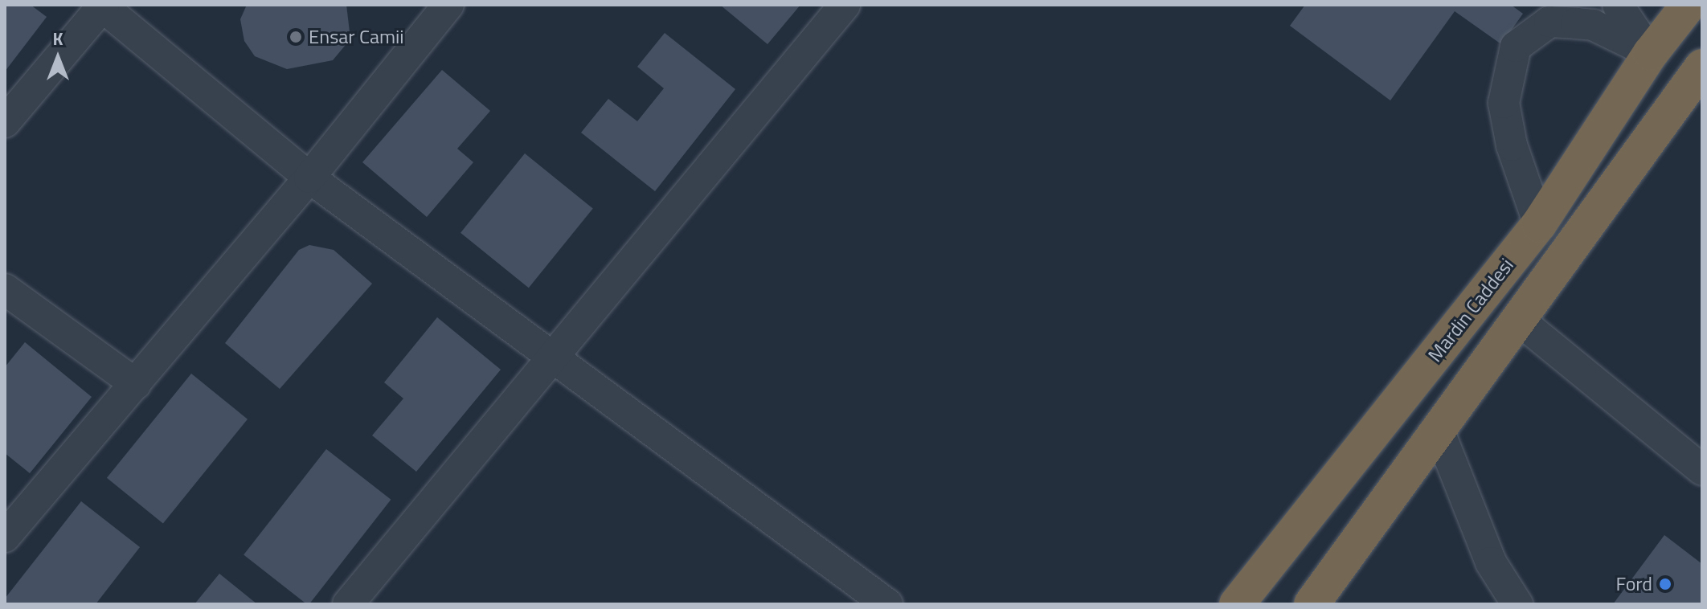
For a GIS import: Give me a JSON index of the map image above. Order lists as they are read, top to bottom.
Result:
{
  "streets": {
    "highway": ["Mardin Caddesi"]
  },
  "places": ["Ensar Camii", "Ford"],
  "north": "top"
}
